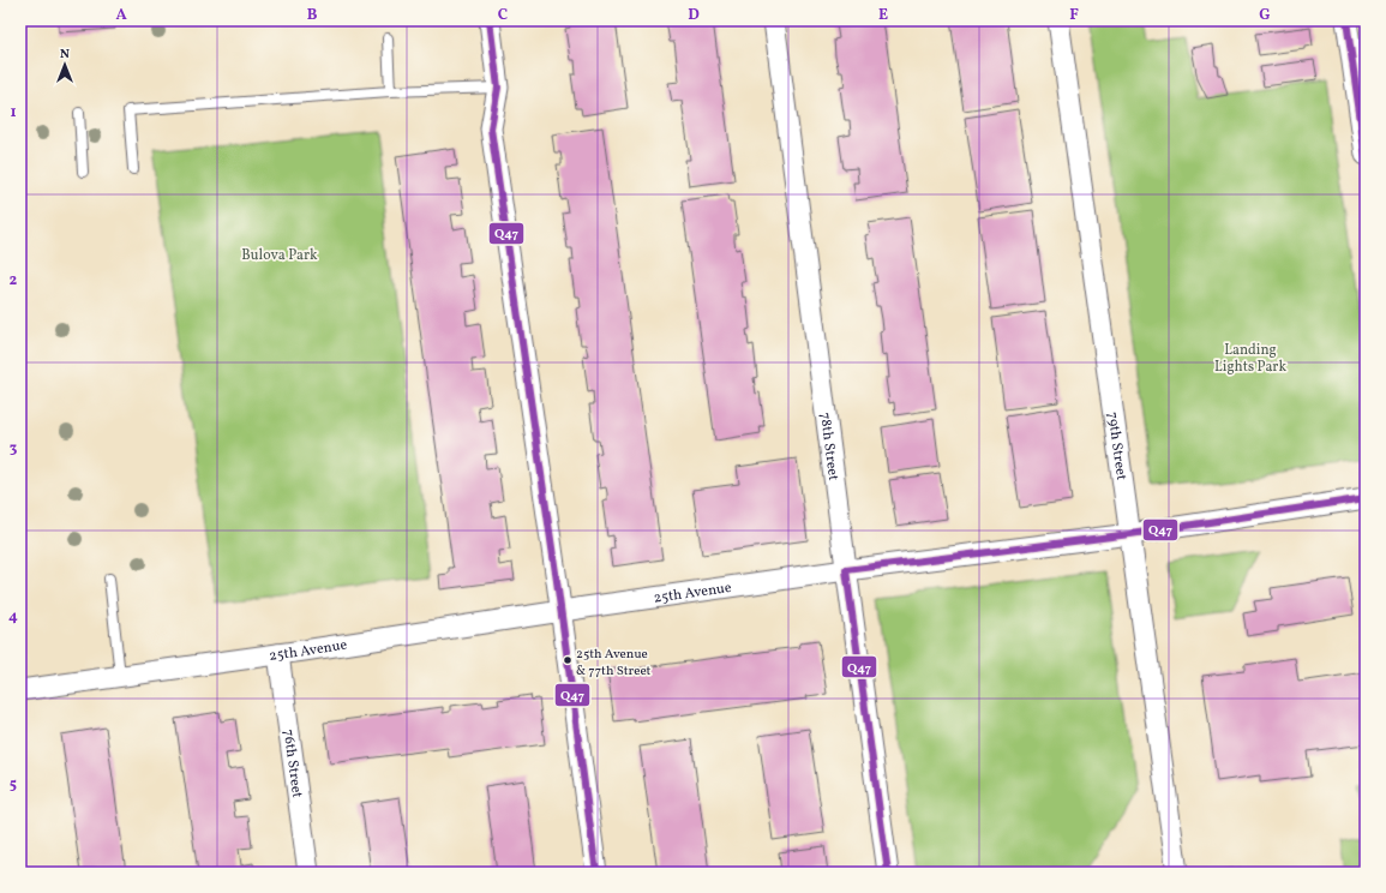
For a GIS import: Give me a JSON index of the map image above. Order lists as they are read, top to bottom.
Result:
{
  "streets": {
    "street": [
      "78th Street",
      "79th Street",
      "25th Avenue",
      "76th Street"
    ]
  },
  "crossings": [
    ["78th Street", "25th Avenue"],
    ["79th Street", "25th Avenue"],
    ["25th Avenue", "76th Street"]
  ],
  "parks": ["Bulova Park", "Landing Lights Park"],
  "places": ["25th Avenue & 77th Street"],
  "lines": ["transit line Q47"],
  "north": "top",
  "grid": {
    "columns": [
      "A",
      "B",
      "C",
      "D",
      "E",
      "F",
      "G"
    ],
    "rows": [
      "1",
      "2",
      "3",
      "4",
      "5"
    ]
  }
}
